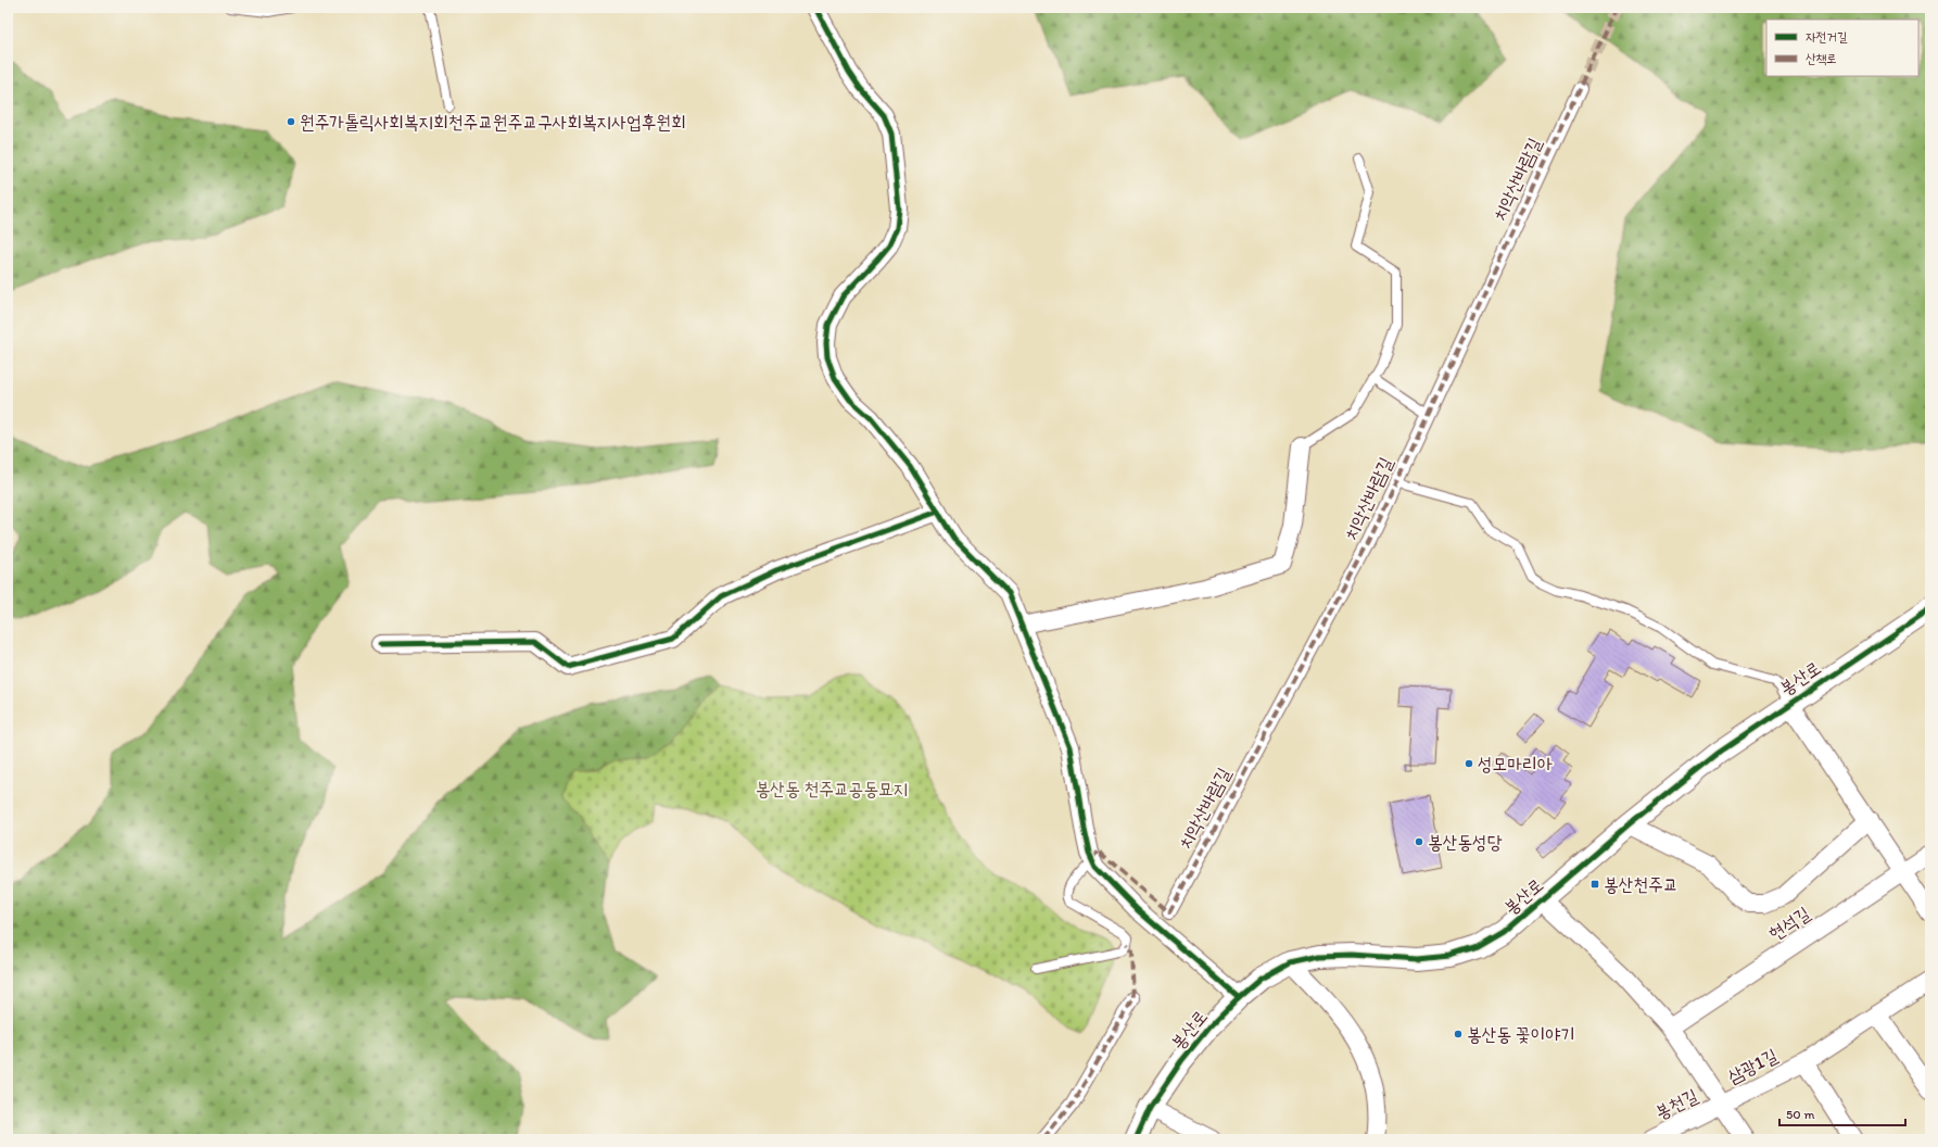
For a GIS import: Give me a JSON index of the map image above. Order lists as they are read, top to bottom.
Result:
{
  "streets": {
    "street": [
      "치악산바람길",
      "봉산로",
      "현석길",
      "삼광1길",
      "봉천길"
    ]
  },
  "crossings": [
    ["봉산로", "현석길"],
    ["봉산로", "삼광1길"],
    ["봉산로", "봉천길"],
    ["삼광1길", "봉천길"]
  ],
  "parks": ["봉산동 천주교공동묘지"],
  "places": {
    "other": [
      "원주가톨릭사회복지회천주교원주교구사회복지사업후원회",
      "성모마리아",
      "봉산동성당",
      "봉산동 꽃이야기"
    ],
    "transit": ["봉산천주교"]
  },
  "legend": ["자전거길", "산책로"],
  "scale_bar": "50 m"
}
